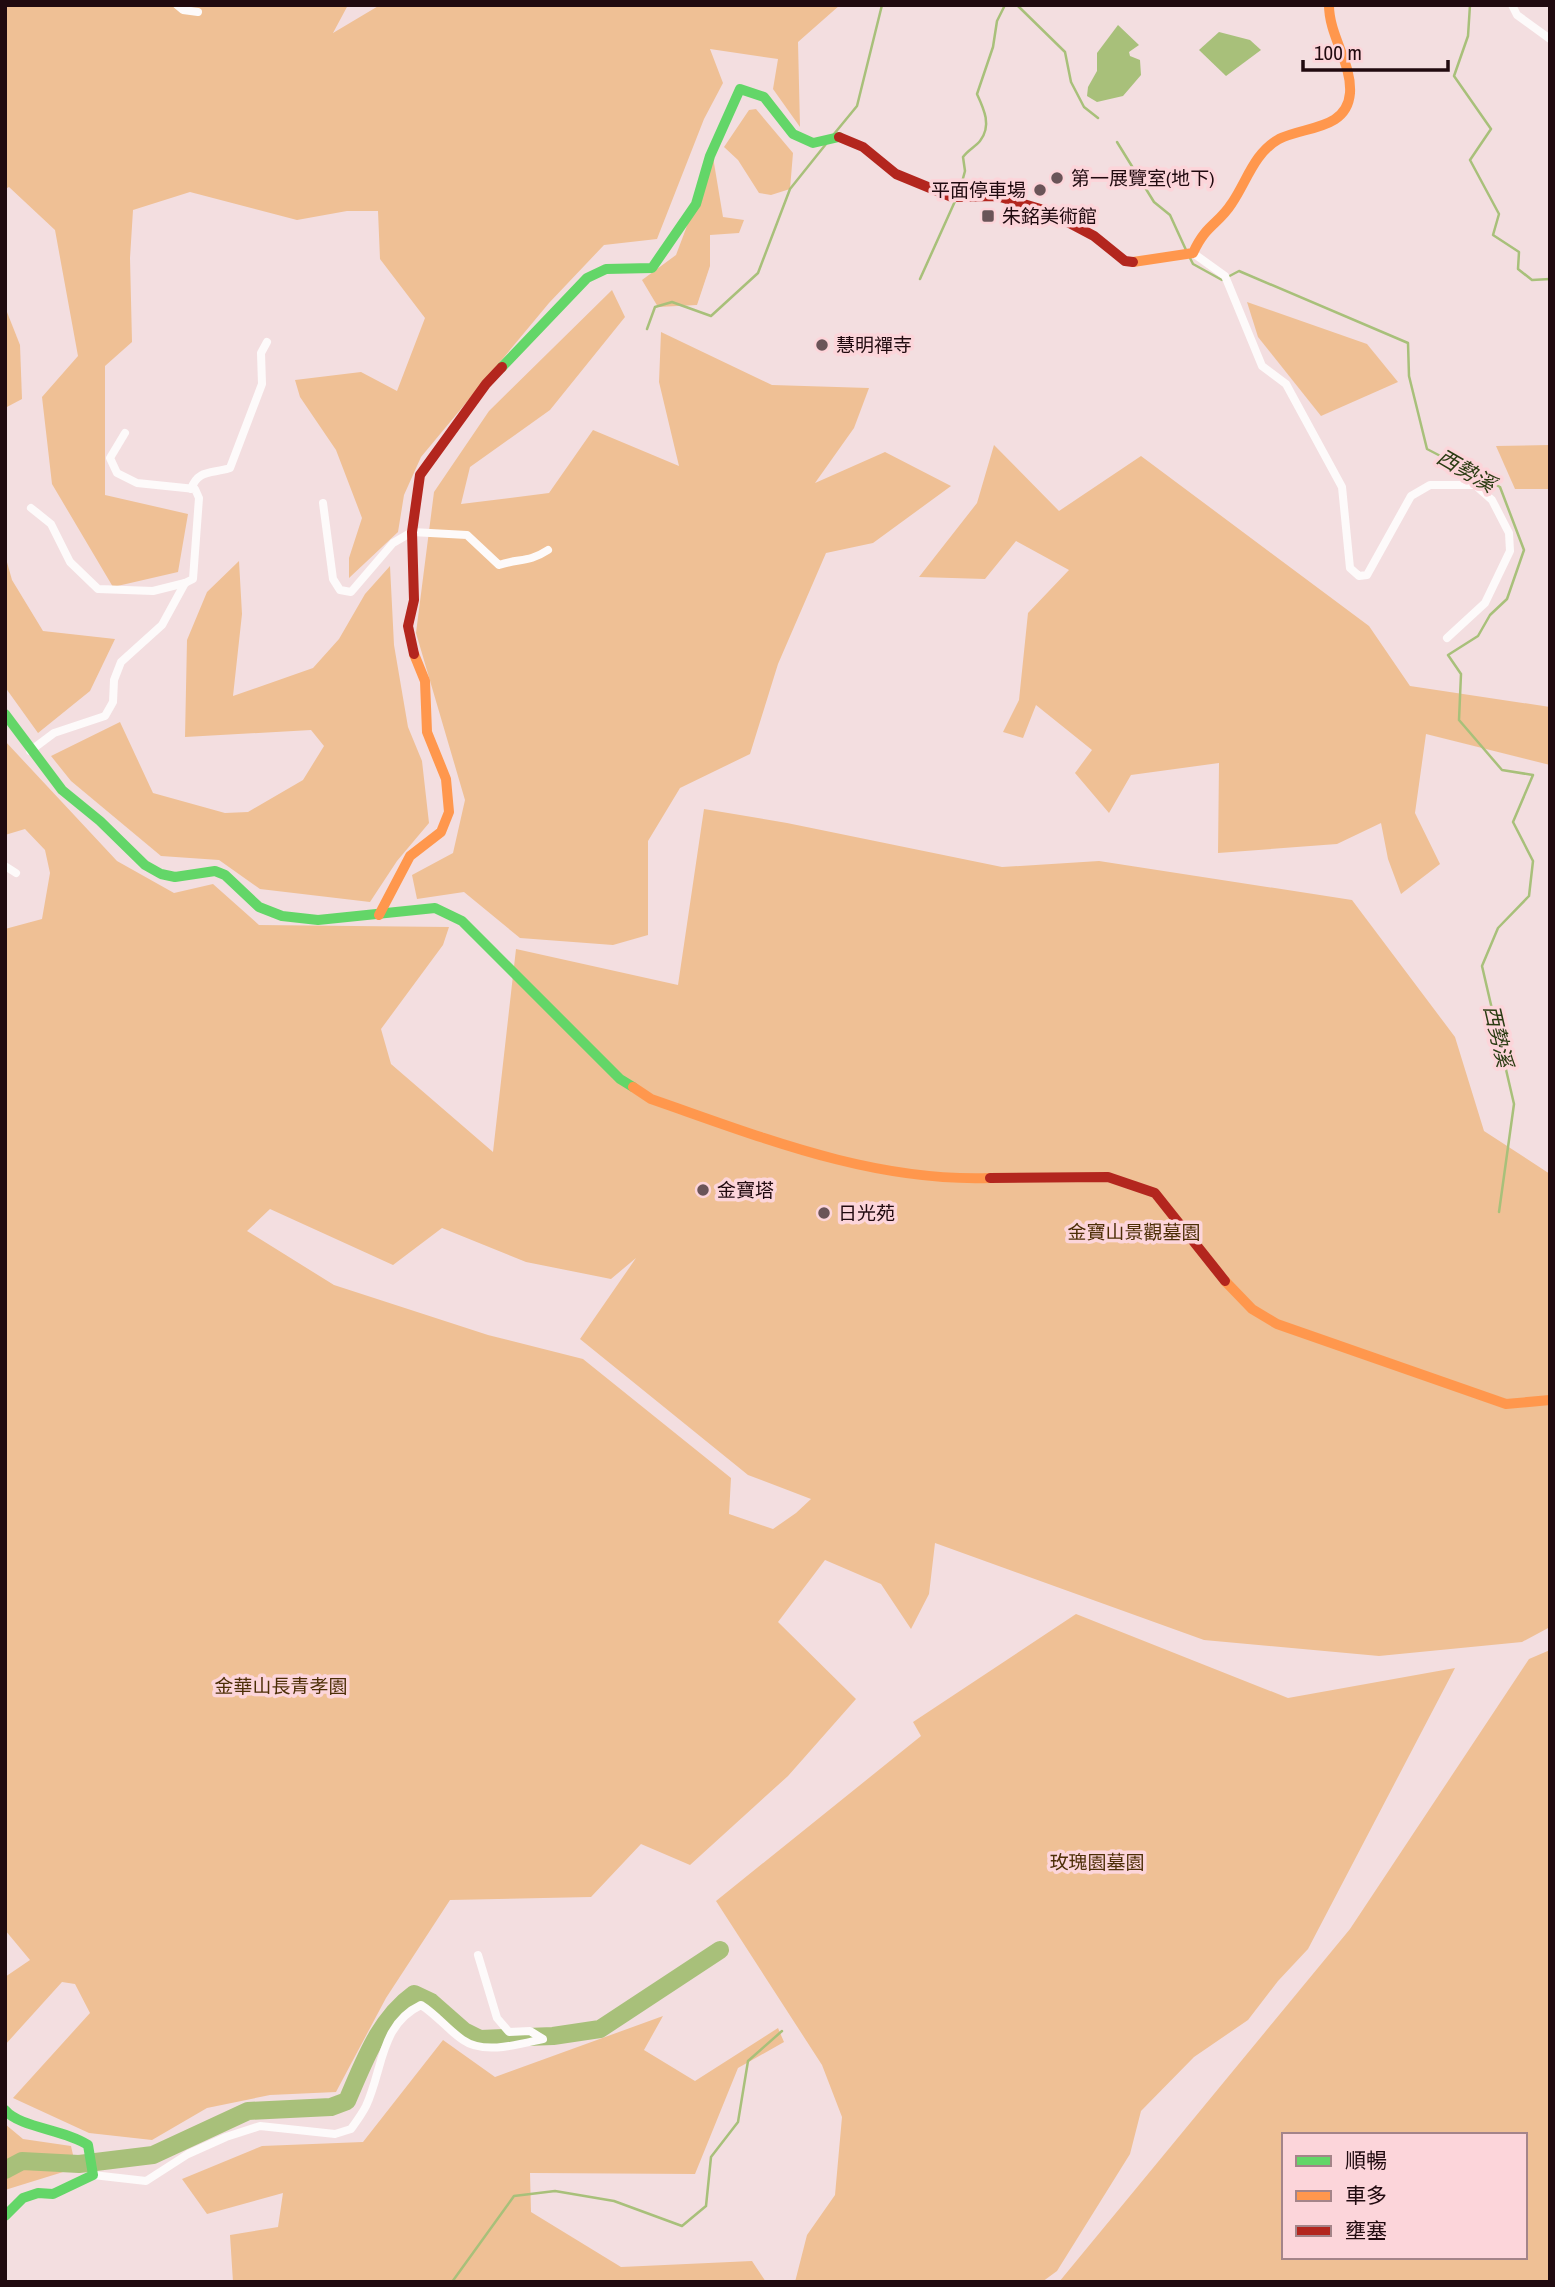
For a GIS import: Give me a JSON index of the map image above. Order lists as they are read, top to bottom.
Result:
{
  "water": ["西勢溪"],
  "parks": ["金寶山景觀墓園", "金華山長青孝園", "玫瑰園墓園"],
  "places": {
    "other": [
      "第一展覽室(地下)",
      "平面停車場",
      "慧明禪寺",
      "金寶塔",
      "日光苑"
    ],
    "transit": ["朱銘美術館"]
  },
  "legend": ["順暢", "車多", "壅塞"],
  "scale_bar": "100 m"
}
